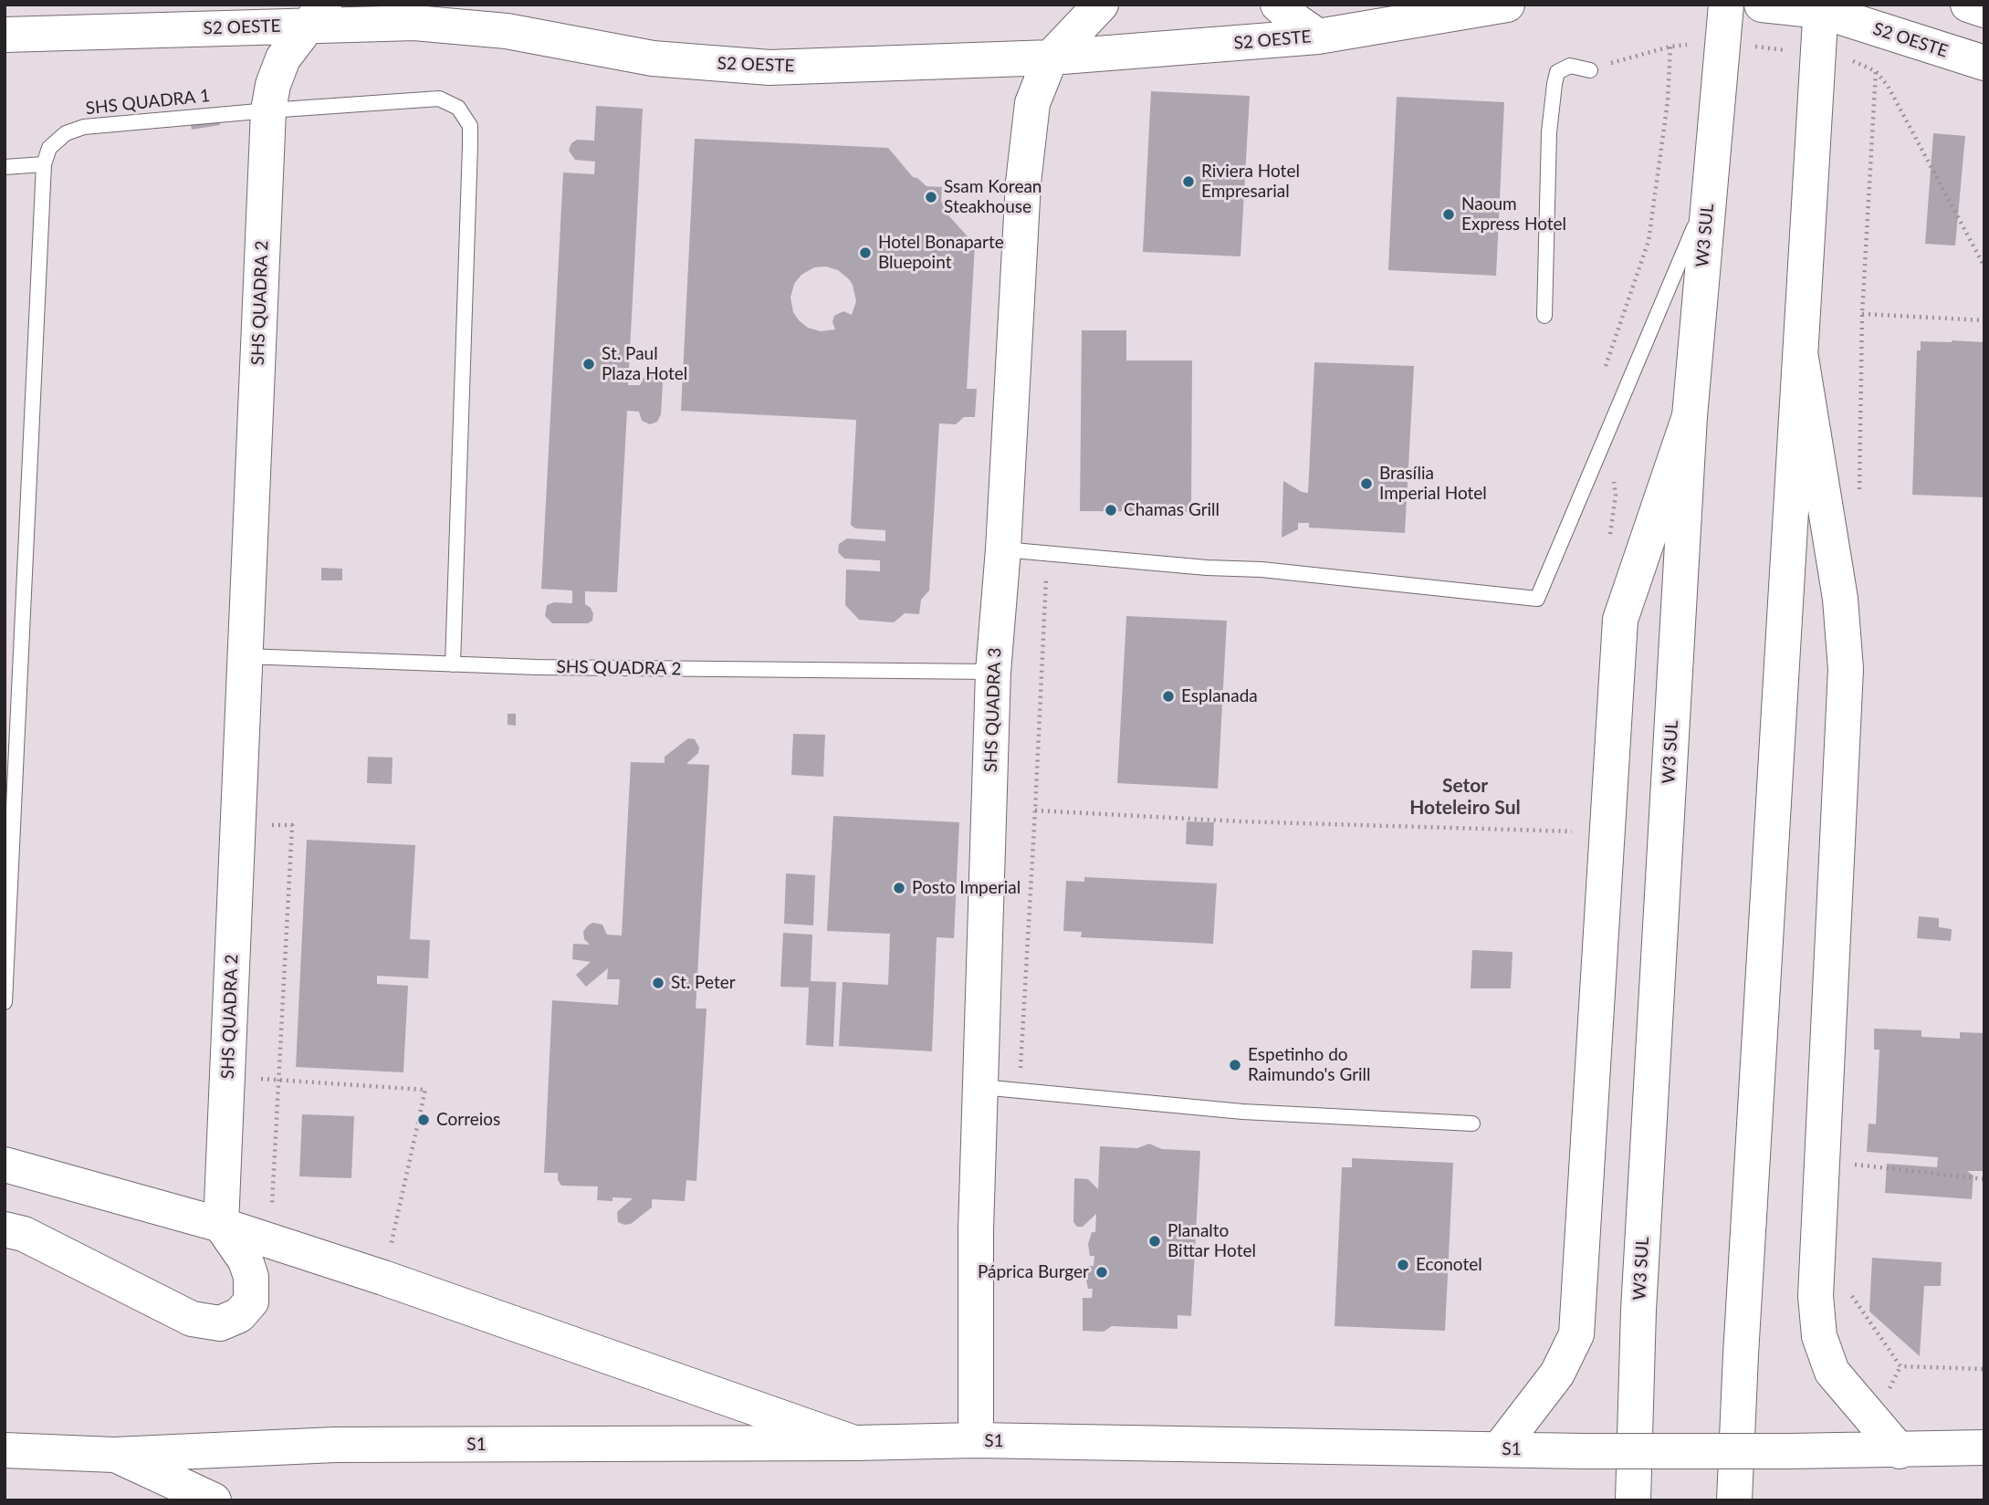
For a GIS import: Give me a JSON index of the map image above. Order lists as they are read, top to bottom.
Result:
{
  "streets": {
    "main road": [
      "S2 OESTE",
      "W3 SUL",
      "SHS QUADRA 2",
      "SHS QUADRA 3",
      "S1"
    ],
    "lane": ["SHS QUADRA 1"]
  },
  "crossings": [
    ["S2 OESTE", "SHS QUADRA 2"],
    ["S2 OESTE", "SHS QUADRA 3"],
    ["SHS QUADRA 1", "SHS QUADRA 2"],
    ["SHS QUADRA 2", "SHS QUADRA 3"],
    ["SHS QUADRA 3", "S1"]
  ],
  "districts": ["Setor Hoteleiro Sul"],
  "places": [
    "Riviera Hotel Empresarial",
    "Ssam Korean Steakhouse",
    "Naoum Express Hotel",
    "Hotel Bonaparte Bluepoint",
    "St. Paul Plaza Hotel",
    "Brasília Imperial Hotel",
    "Chamas Grill",
    "Esplanada",
    "Posto Imperial",
    "St. Peter",
    "Espetinho do Raimundo's Grill",
    "Correios",
    "Planalto Bittar Hotel",
    "Econotel",
    "Páprica Burger"
  ]
}
